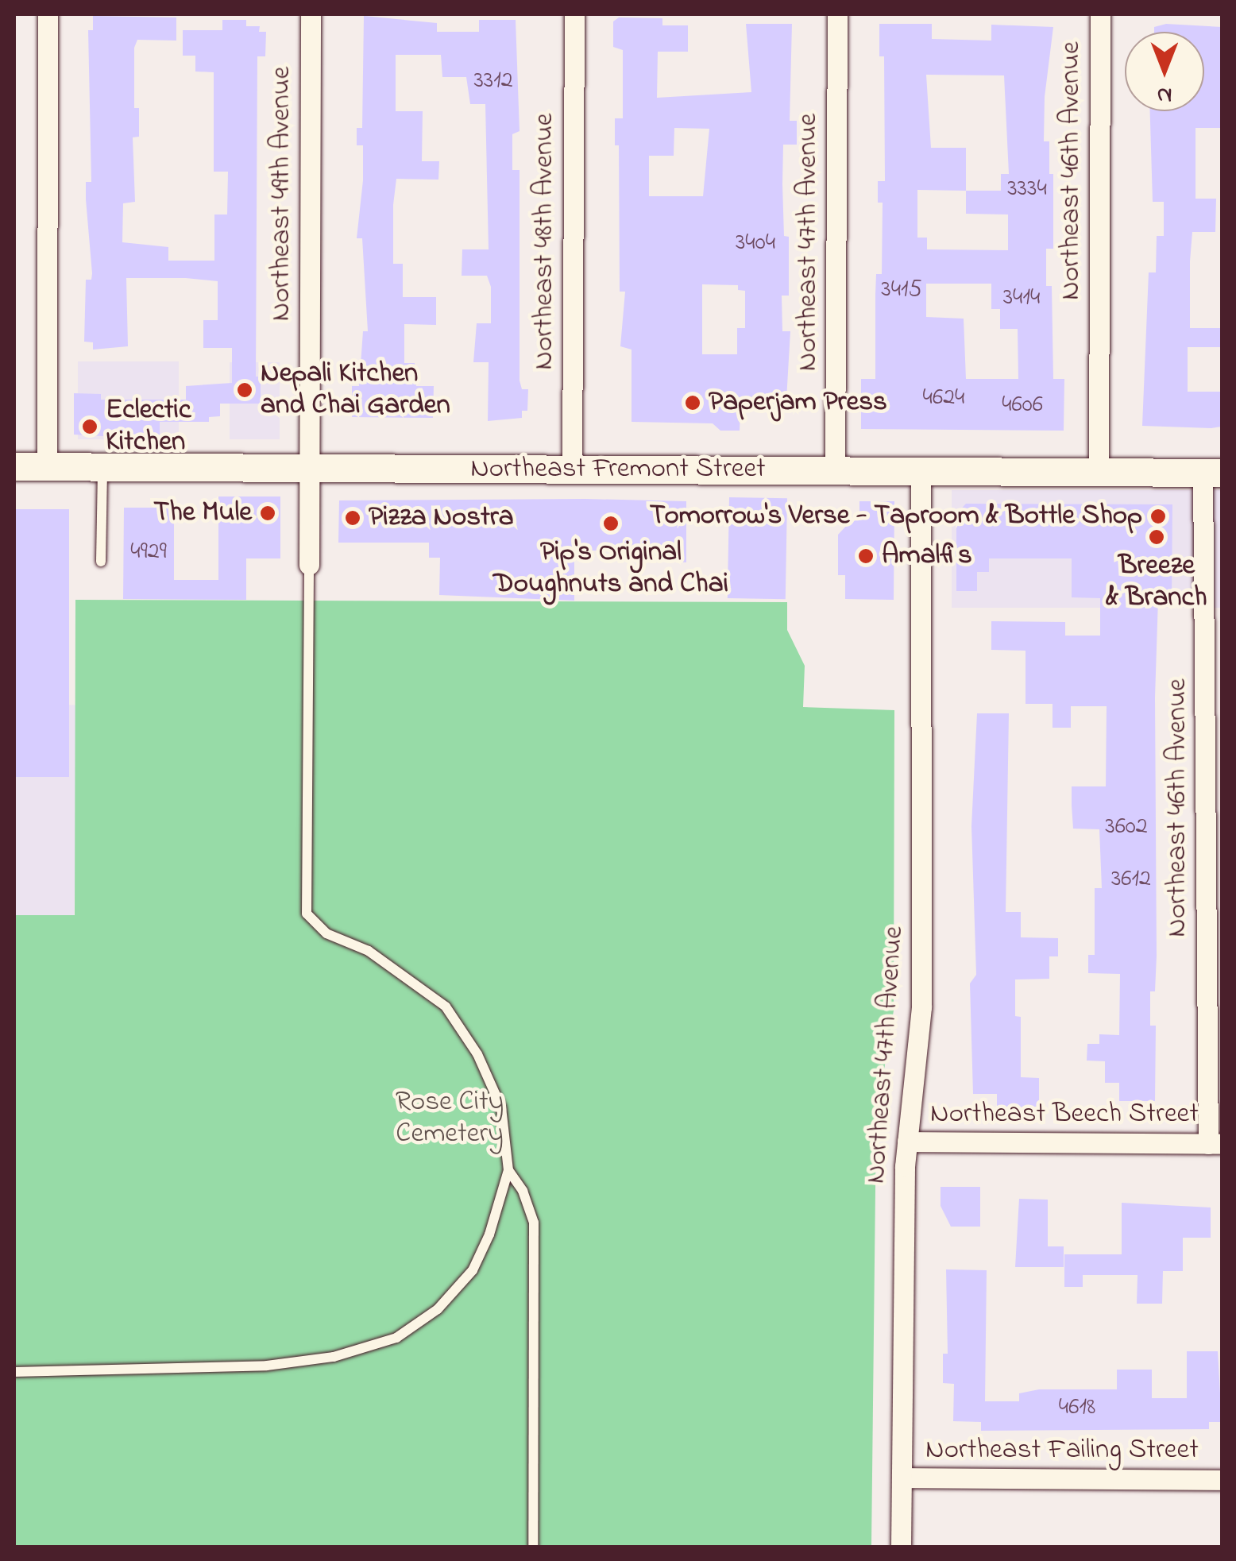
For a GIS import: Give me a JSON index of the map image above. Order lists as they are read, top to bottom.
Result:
{
  "streets": {
    "main road": ["Northeast Fremont Street"],
    "street": [
      "Northeast 46th Avenue",
      "Northeast 49th Avenue",
      "Northeast 48th Avenue",
      "Northeast 47th Avenue",
      "Northeast Beech Street",
      "Northeast Failing Street"
    ]
  },
  "crossings": [
    ["Northeast 46th Avenue", "Northeast Fremont Street"],
    ["Northeast 46th Avenue", "Northeast Beech Street"],
    ["Northeast 49th Avenue", "Northeast Fremont Street"],
    ["Northeast 48th Avenue", "Northeast Fremont Street"],
    ["Northeast 47th Avenue", "Northeast Fremont Street"],
    ["Northeast 47th Avenue", "Northeast Beech Street"],
    ["Northeast 47th Avenue", "Northeast Failing Street"]
  ],
  "parks": ["Rose City Cemetery"],
  "places": [
    "Nepali Kitchen and Chai Garden",
    "Paperjam Press",
    "Eclectic Kitchen",
    "The Mule",
    "Tomorrow's Verse - Taproom & Bottle Shop",
    "Pizza Nostra",
    "Pip's Original Doughnuts and Chai",
    "Breeze & Branch",
    "Amalfis"
  ],
  "house_numbers": [
    "3312",
    "3334",
    "3404",
    "3415",
    "3414",
    "4624",
    "4606",
    "4929",
    "3602",
    "3612",
    "4618"
  ],
  "north": "bottom"
}
